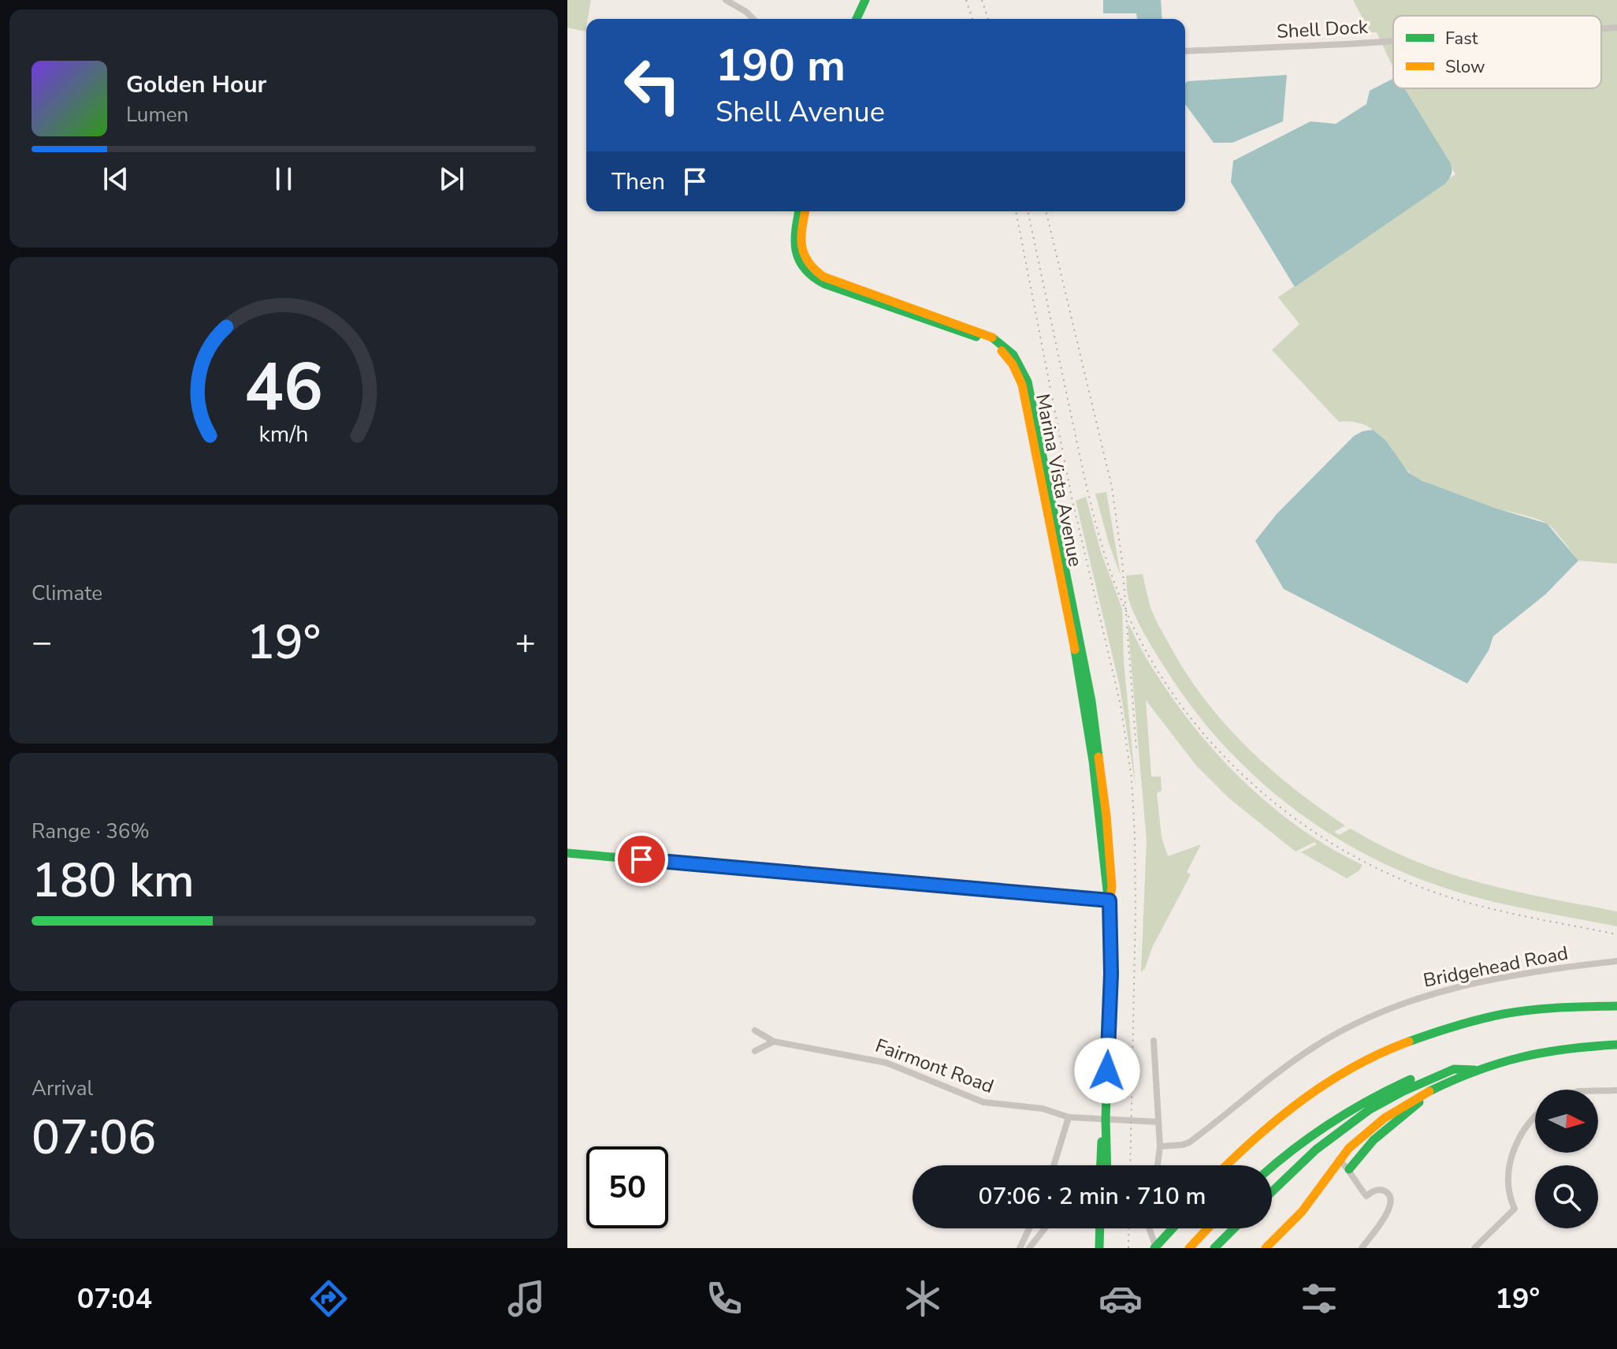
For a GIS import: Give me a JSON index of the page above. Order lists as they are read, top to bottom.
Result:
{
  "streets": {
    "main road": ["Marina Vista Avenue"],
    "street": ["Shell Dock", "Bridgehead Road", "Fairmont Road"]
  },
  "crossings": [
    ["Marina Vista Avenue", "Fairmont Road"]
  ],
  "legend": ["Fast", "Slow"],
  "north": "right",
  "page": {
    "turn": ["190 m", "Shell Avenue"],
    "song": ["Golden Hour", "Lumen"],
    "then": "Then",
    "tile": [
      "Climate",
      ["Range · 36%", "180 km"],
      ["Arrival", "07:06"]
    ],
    "heat": ["−", "19°", "+"],
    "limit": "50",
    "trip": "07:06 · 2 min · 710 m",
    "tabs": ["07:04", "19°"],
    "gauge": ["46", "km/h"]
  }
}
